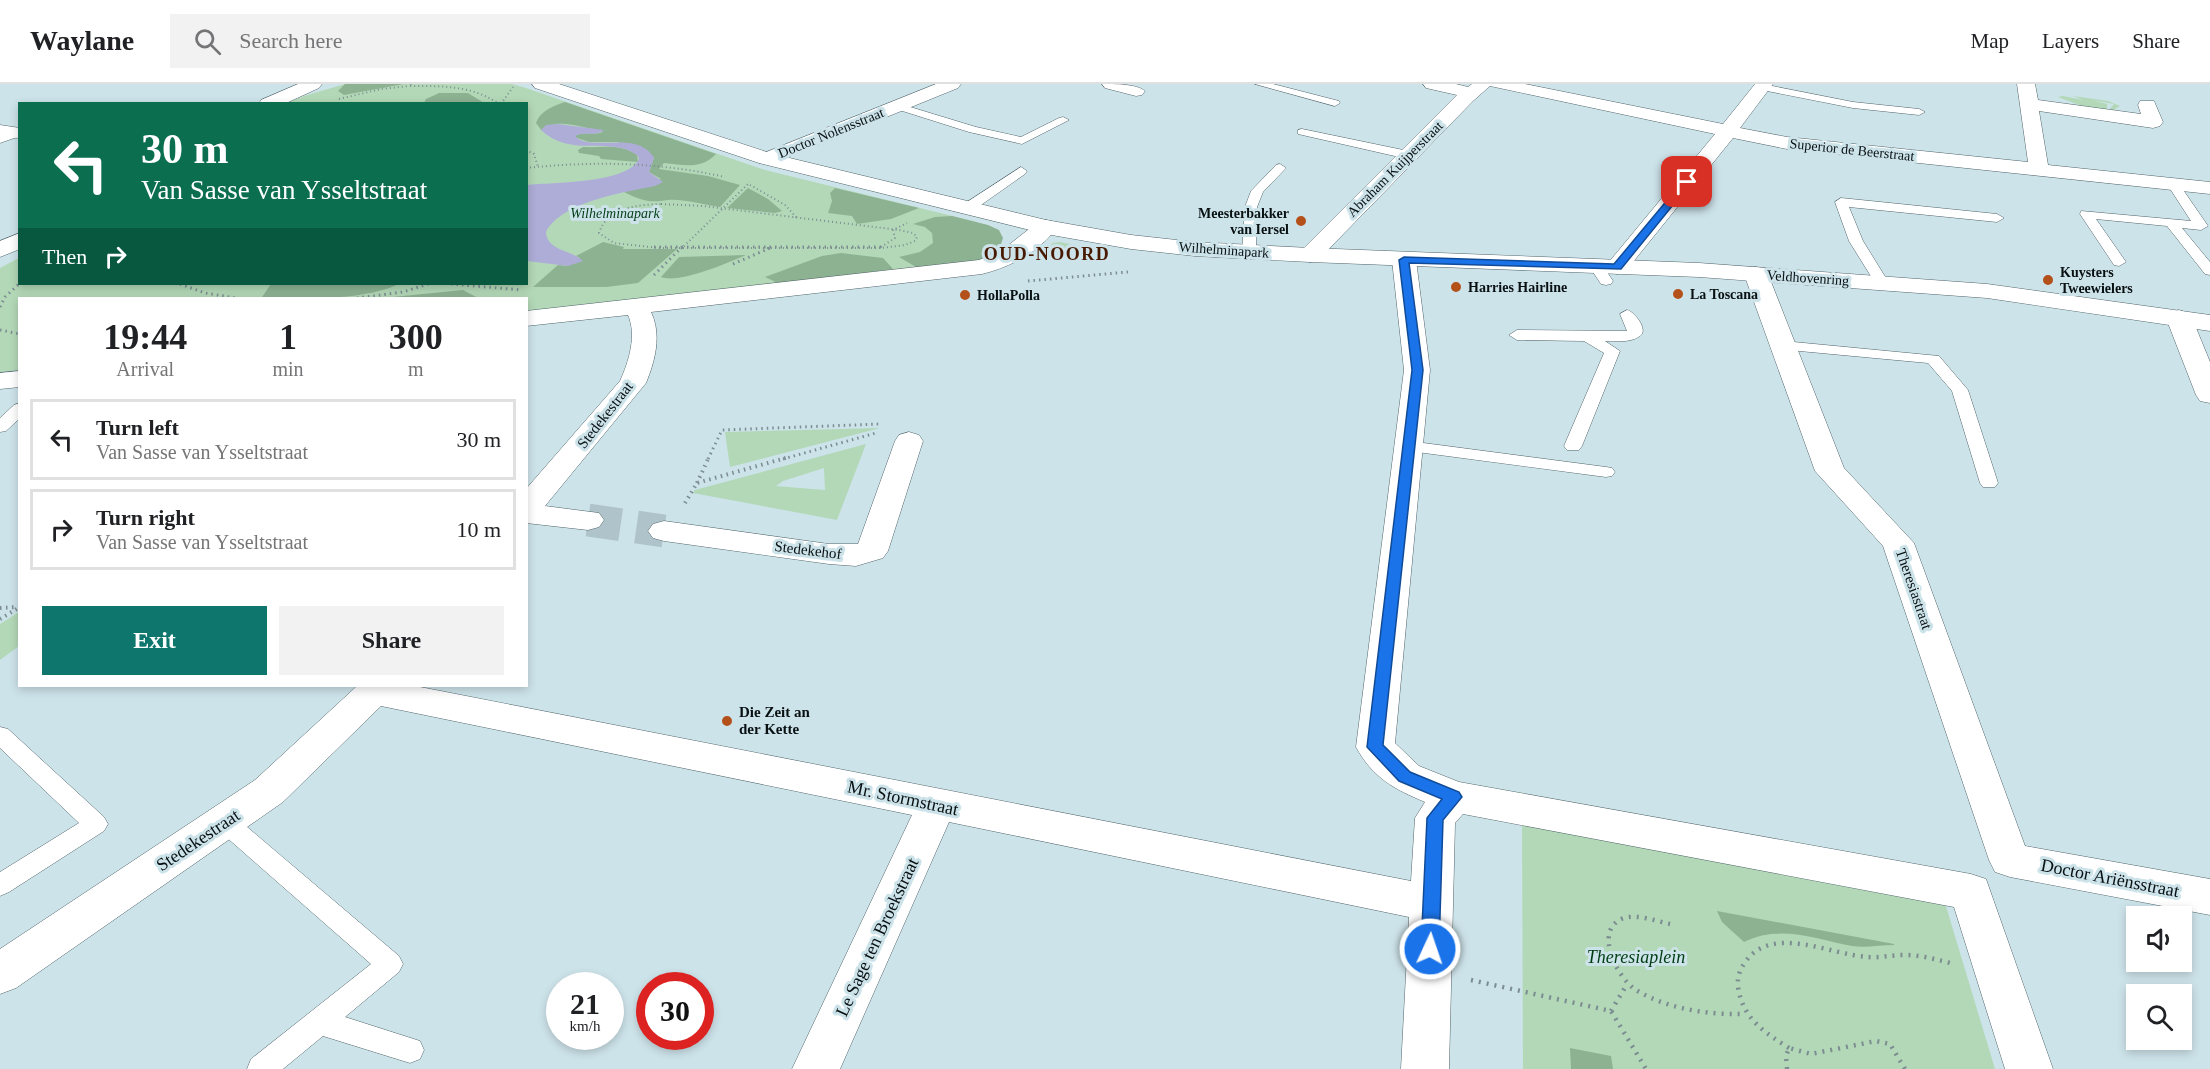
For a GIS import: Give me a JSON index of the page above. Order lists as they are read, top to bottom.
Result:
{
  "streets": {
    "street": [
      "Doctor Nolensstraat",
      "Superior de Beerstraat",
      "Abraham Kuijperstraat",
      "Wilhelminapark",
      "Veldhovenring",
      "Stedekestraat",
      "Stedekehof",
      "Theresiastraat",
      "Mr. Stormstraat",
      "Doctor Ariënsstraat",
      "Le Sage ten Broekstraat"
    ]
  },
  "crossings": [
    ["Doctor Nolensstraat", "Wilhelminapark"],
    ["Abraham Kuijperstraat", "Wilhelminapark"],
    ["Wilhelminapark", "Veldhovenring"],
    ["Veldhovenring", "Theresiastraat"],
    ["Stedekestraat", "Mr. Stormstraat"],
    ["Theresiastraat", "Doctor Ariënsstraat"],
    ["Mr. Stormstraat", "Le Sage ten Broekstraat"]
  ],
  "districts": ["OUD-NOORD"],
  "parks": ["Wilhelminapark", "Theresiaplein"],
  "places": [
    "Meesterbakker van Iersel",
    "Kuysters Tweewielers",
    "Harries Hairline",
    "La Toscana",
    "HollaPolla",
    "Die Zeit an der Kette"
  ],
  "page": {
    "header": "Waylane",
    "search": "Search here",
    "nav": ["Map", "Layers", "Share"],
    "turn": ["30 m", "Van Sasse van Ysseltstraat"],
    "then": "Then",
    "eta": [
      "19:44",
      "Arrival",
      "1",
      "min",
      "300",
      "m"
    ],
    "list": [
      {
        "name": "Turn left",
        "note": "Van Sasse van Ysseltstraat",
        "value": "30 m"
      },
      {
        "name": "Turn right",
        "note": "Van Sasse van Ysseltstraat",
        "value": "10 m"
      }
    ],
    "buttons": ["Exit", "Share"],
    "speed": "21 km/h",
    "limit": "30"
  }
}
